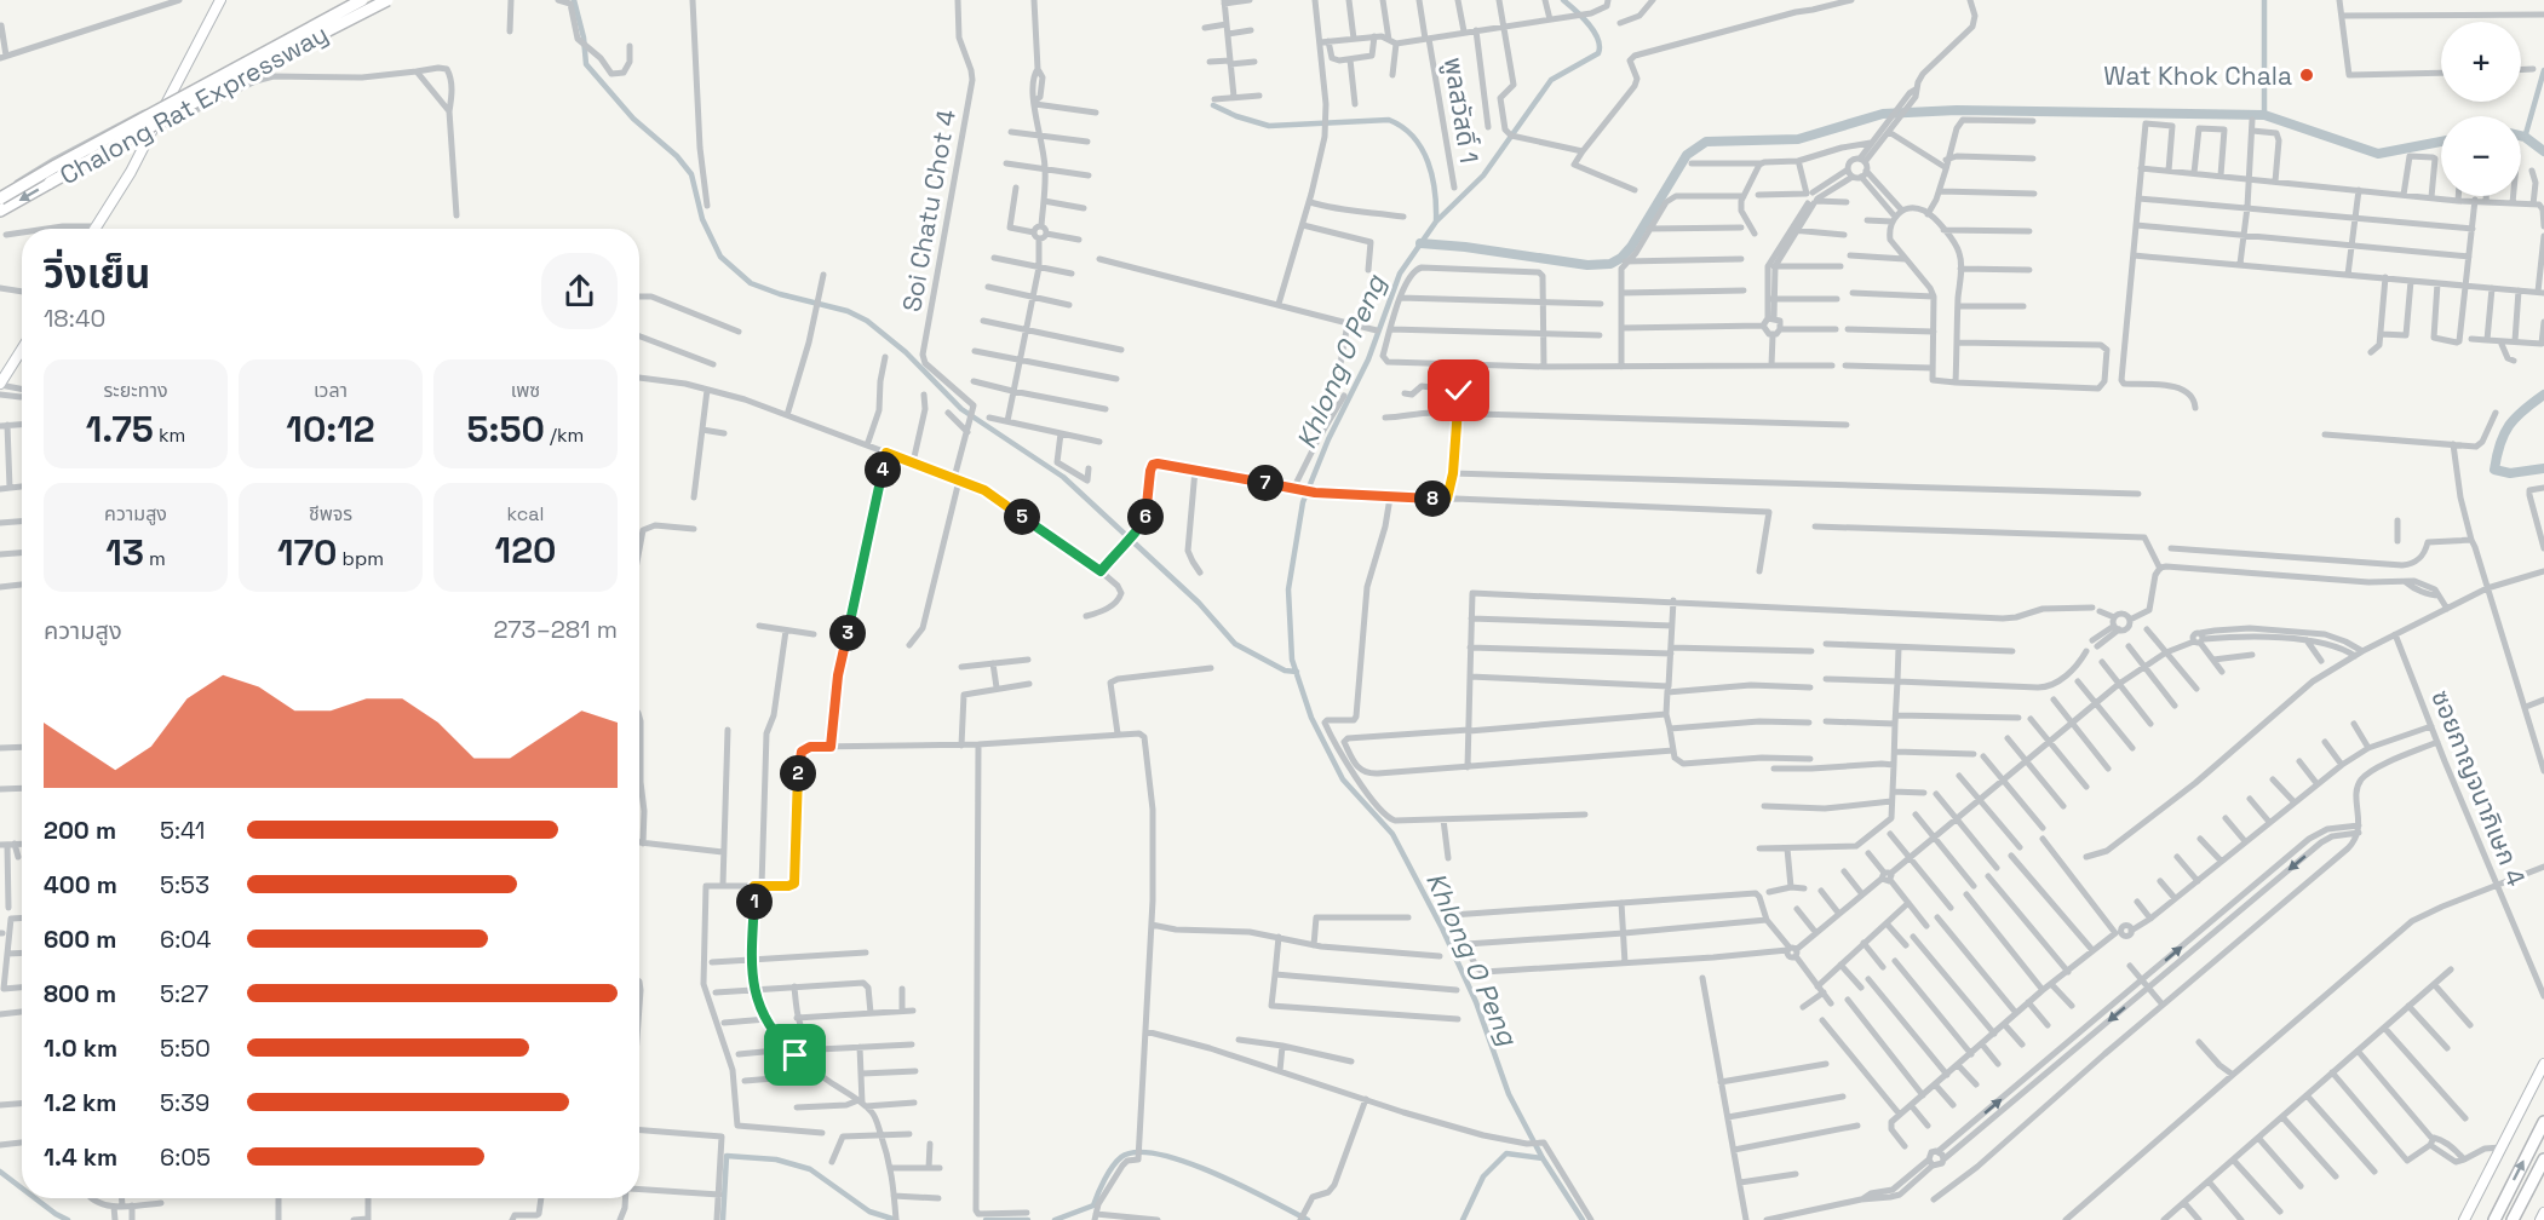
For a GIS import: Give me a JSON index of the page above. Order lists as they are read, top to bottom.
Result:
{
  "streets": {
    "highway": ["Chalong Rat Expressway"],
    "street": ["พูลสวัสดิ์ 1", "Soi Chatu Chot 4", "ซอยกาญจนาภิเษก 4"]
  },
  "water": ["Khlong O Peng"],
  "places": ["Wat Khok Chala"],
  "page": {
    "map_buttons": ["+", "−"],
    "heading": ["วิ่งเย็น", "18:40"],
    "stats": [
      ["ระยะทาง", "1.75 km"],
      ["เวลา", "10:12"],
      ["เพซ", "5:50 /km"],
      ["ความสูง", "13 m"],
      ["ชีพจร", "170 bpm"],
      ["kcal", "120"]
    ],
    "pins": [
      "4",
      "7",
      "8",
      "5",
      "6",
      "3",
      "2",
      "1"
    ],
    "chart": ["ความสูง", "273–281 m"],
    "list": [
      {
        "name": "200 m",
        "note": "5:41"
      },
      {
        "name": "400 m",
        "note": "5:53"
      },
      {
        "name": "600 m",
        "note": "6:04"
      },
      {
        "name": "800 m",
        "note": "5:27"
      },
      {
        "name": "1.0 km",
        "note": "5:50"
      },
      {
        "name": "1.2 km",
        "note": "5:39"
      },
      {
        "name": "1.4 km",
        "note": "6:05"
      }
    ]
  }
}
